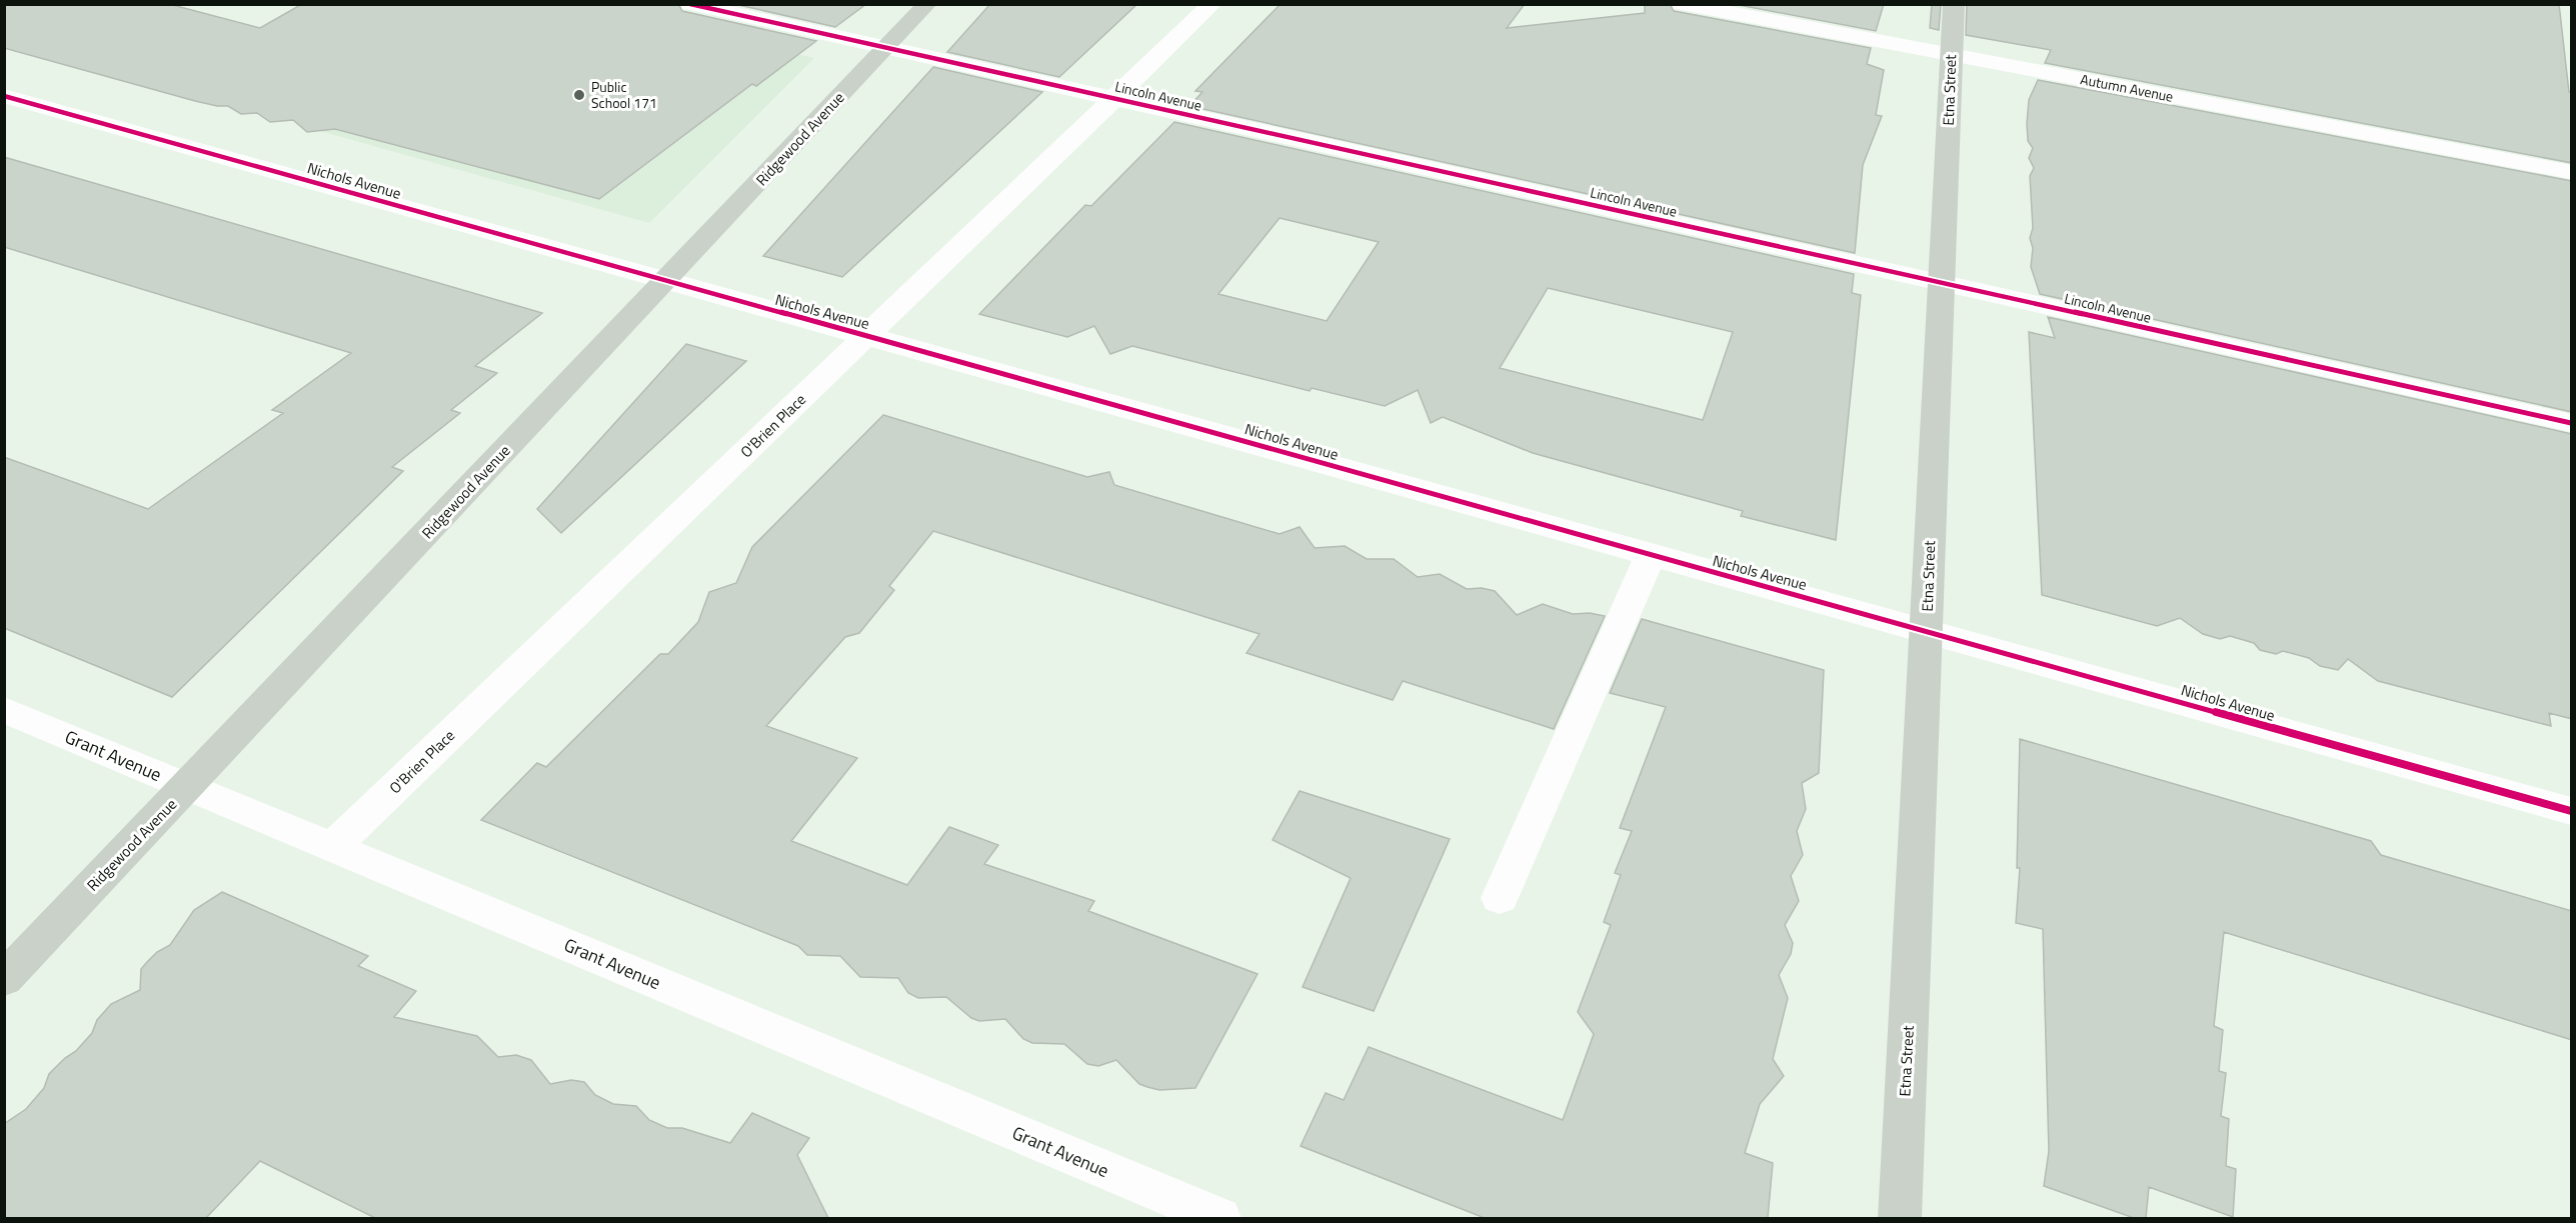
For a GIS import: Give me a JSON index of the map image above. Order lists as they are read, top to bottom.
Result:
{
  "streets": {
    "main road": ["Etna Street", "Ridgewood Avenue"],
    "street": [
      "Autumn Avenue",
      "Lincoln Avenue",
      "Nichols Avenue",
      "O'Brien Place",
      "Grant Avenue"
    ]
  },
  "crossings": [
    ["Autumn Avenue", "Etna Street"],
    ["Etna Street", "Lincoln Avenue"],
    ["Etna Street", "Nichols Avenue"],
    ["Lincoln Avenue", "Ridgewood Avenue"],
    ["Lincoln Avenue", "O'Brien Place"],
    ["Ridgewood Avenue", "Nichols Avenue"],
    ["Ridgewood Avenue", "Grant Avenue"],
    ["Nichols Avenue", "O'Brien Place"],
    ["O'Brien Place", "Grant Avenue"]
  ],
  "places": ["Public School 171"]
}
